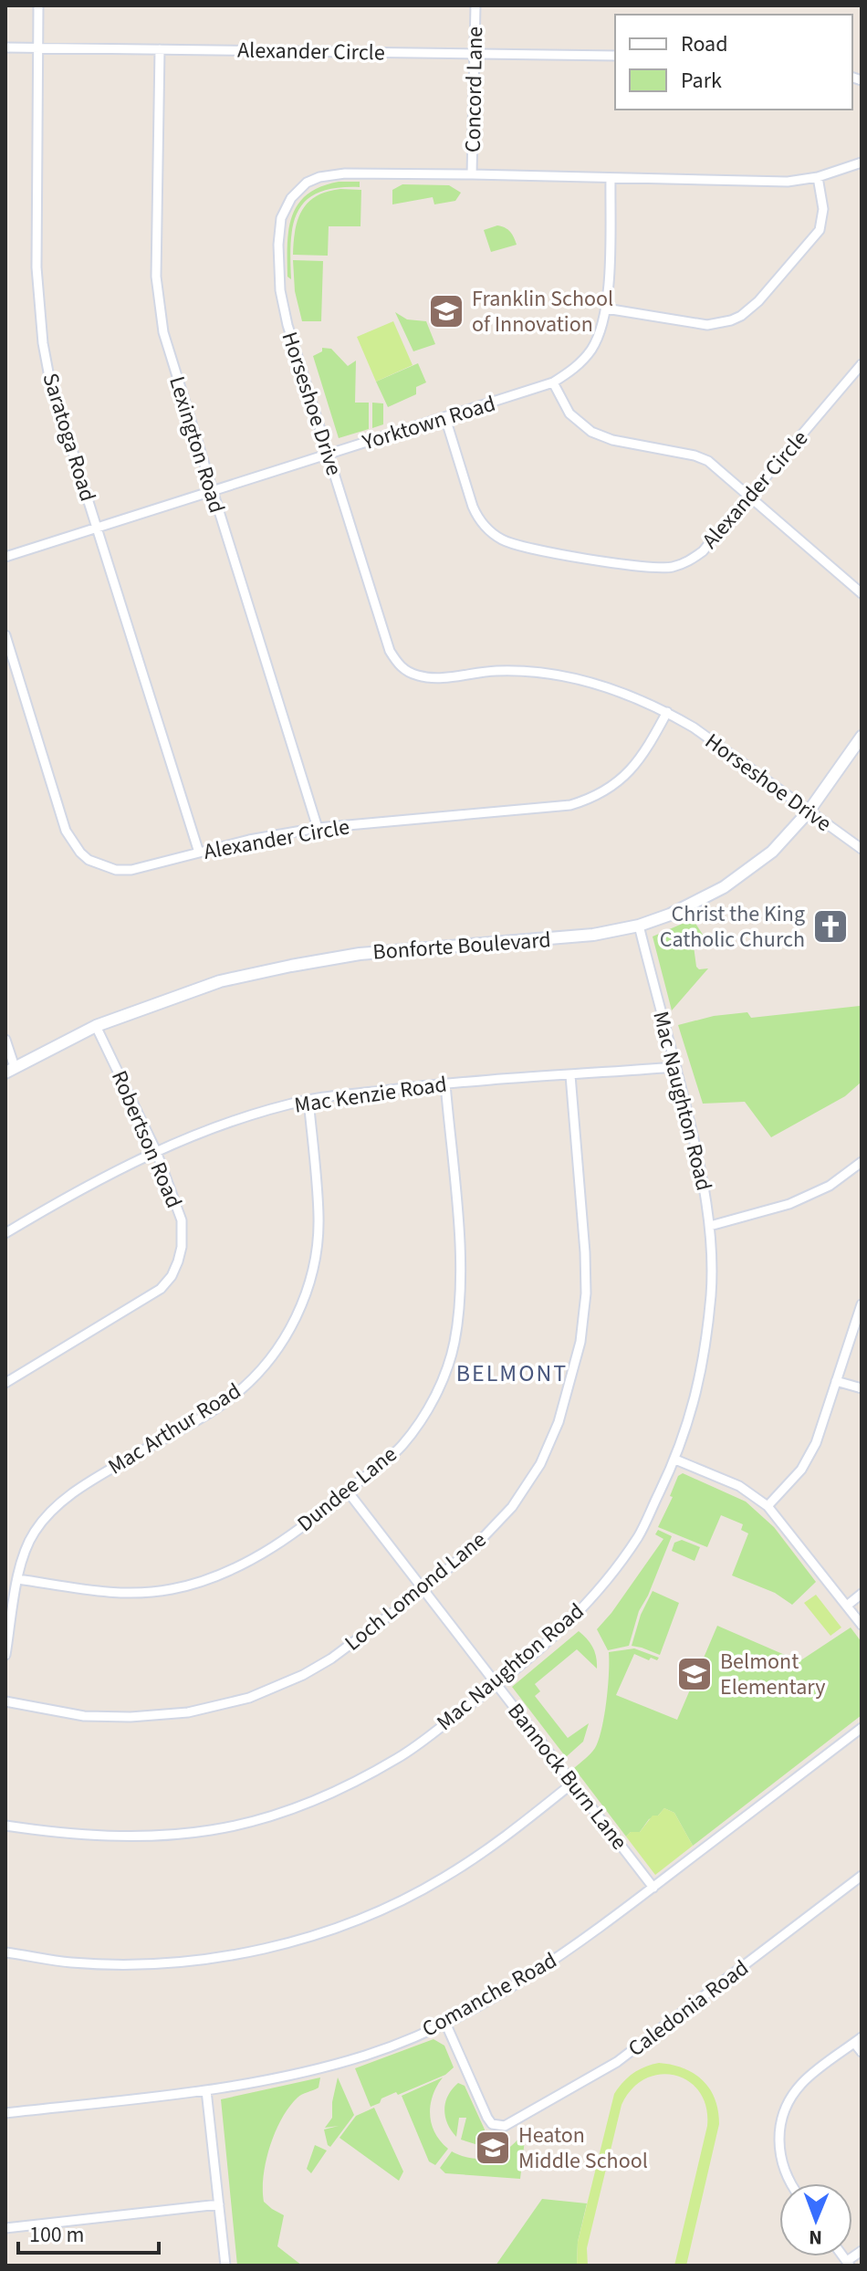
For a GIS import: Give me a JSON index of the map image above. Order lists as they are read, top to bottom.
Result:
{
  "streets": {
    "main road": ["Bonforte Boulevard"],
    "street": [
      "Alexander Circle",
      "Concord Lane",
      "Horseshoe Drive",
      "Yorktown Road",
      "Saratoga Road",
      "Lexington Road",
      "Mac Kenzie Road",
      "Mac Naughton Road",
      "Robertson Road",
      "Mac Arthur Road",
      "Dundee Lane",
      "Loch Lomond Lane",
      "Bannock Burn Lane",
      "Comanche Road",
      "Caledonia Road"
    ]
  },
  "crossings": [
    ["Alexander Circle", "Concord Lane"],
    ["Alexander Circle", "Horseshoe Drive"],
    ["Alexander Circle", "Yorktown Road"],
    ["Alexander Circle", "Saratoga Road"],
    ["Alexander Circle", "Lexington Road"],
    ["Concord Lane", "Horseshoe Drive"],
    ["Horseshoe Drive", "Yorktown Road"],
    ["Horseshoe Drive", "Bonforte Boulevard"],
    ["Yorktown Road", "Saratoga Road"],
    ["Yorktown Road", "Lexington Road"],
    ["Bonforte Boulevard", "Mac Naughton Road"],
    ["Bonforte Boulevard", "Robertson Road"],
    ["Mac Kenzie Road", "Mac Naughton Road"],
    ["Mac Kenzie Road", "Robertson Road"],
    ["Mac Kenzie Road", "Mac Arthur Road"],
    ["Mac Kenzie Road", "Dundee Lane"],
    ["Mac Kenzie Road", "Loch Lomond Lane"],
    ["Mac Naughton Road", "Bannock Burn Lane"],
    ["Mac Arthur Road", "Dundee Lane"],
    ["Dundee Lane", "Bannock Burn Lane"],
    ["Loch Lomond Lane", "Bannock Burn Lane"],
    ["Bannock Burn Lane", "Comanche Road"],
    ["Comanche Road", "Caledonia Road"]
  ],
  "districts": ["BELMONT"],
  "places": {
    "school or university": ["Franklin School of Innovation", "Belmont Elementary", "Heaton Middle School"],
    "church": ["Christ the King Catholic Church"]
  },
  "legend": ["Road", "Park"],
  "scale_bar": "100 m",
  "north": "bottom"
}
